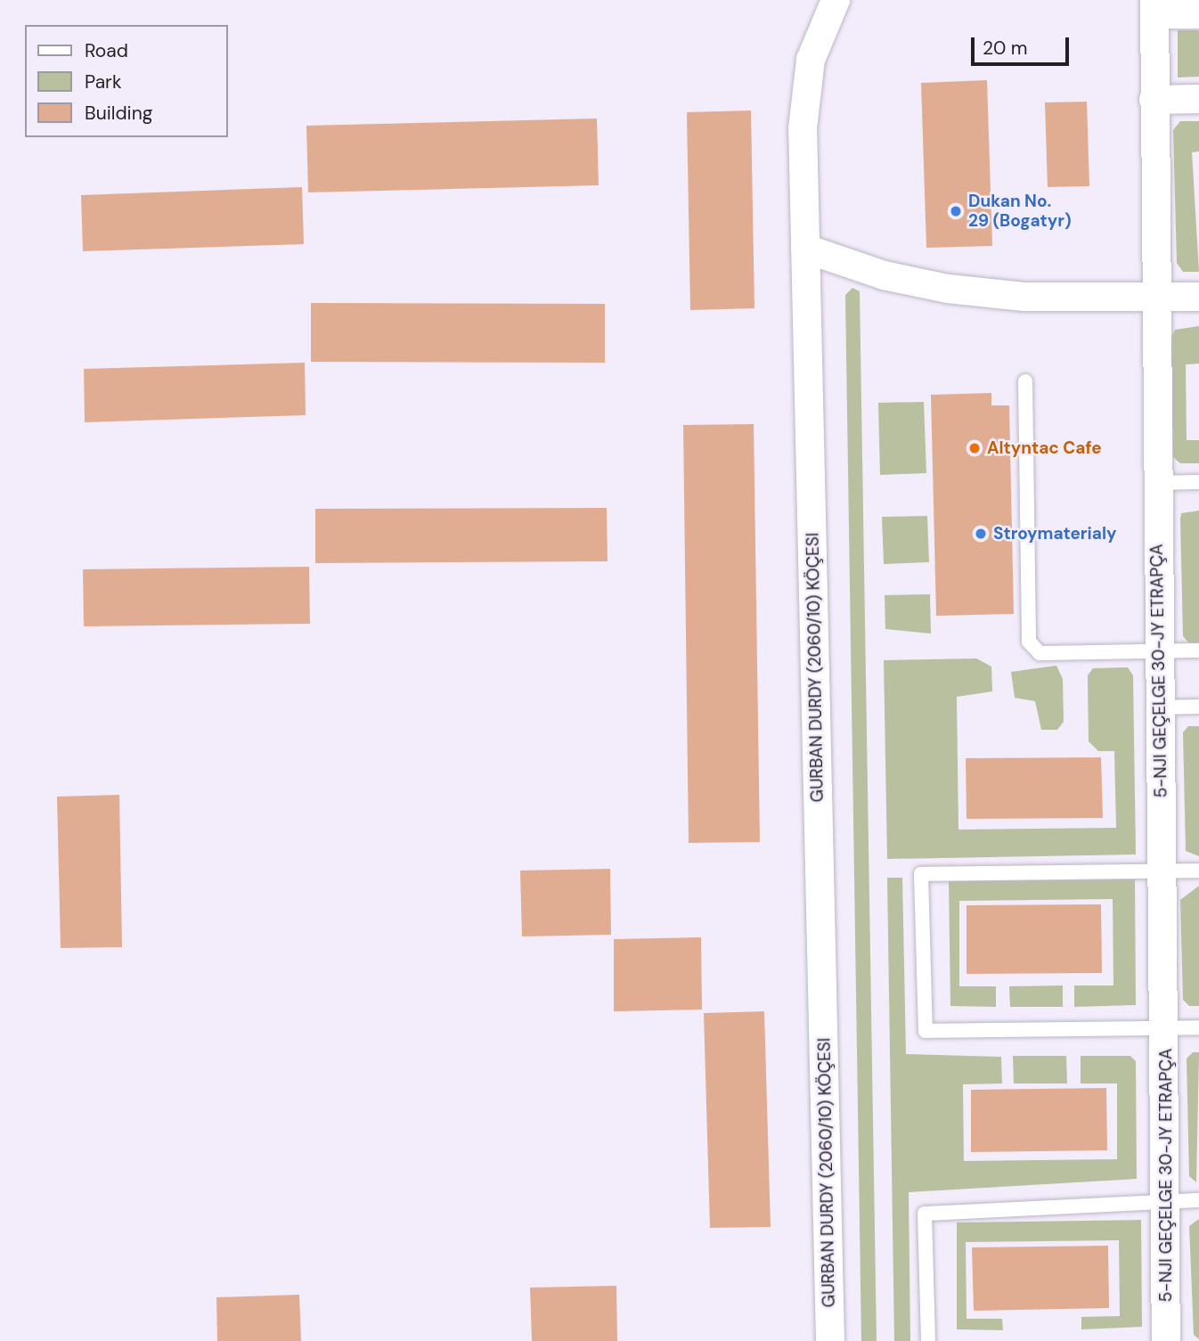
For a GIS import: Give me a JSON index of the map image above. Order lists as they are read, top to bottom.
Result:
{
  "streets": {
    "street": ["GURBAN DURDY (2060/10) KÖÇESI", "5-NJI GEÇELGE 30-JY ETRAPÇA"]
  },
  "places": ["Dukan No. 29 (Bogatyr)", "Altyntac Cafe", "Stroymaterialy"],
  "legend": ["Road", "Park", "Building"],
  "scale_bar": "20 m"
}
